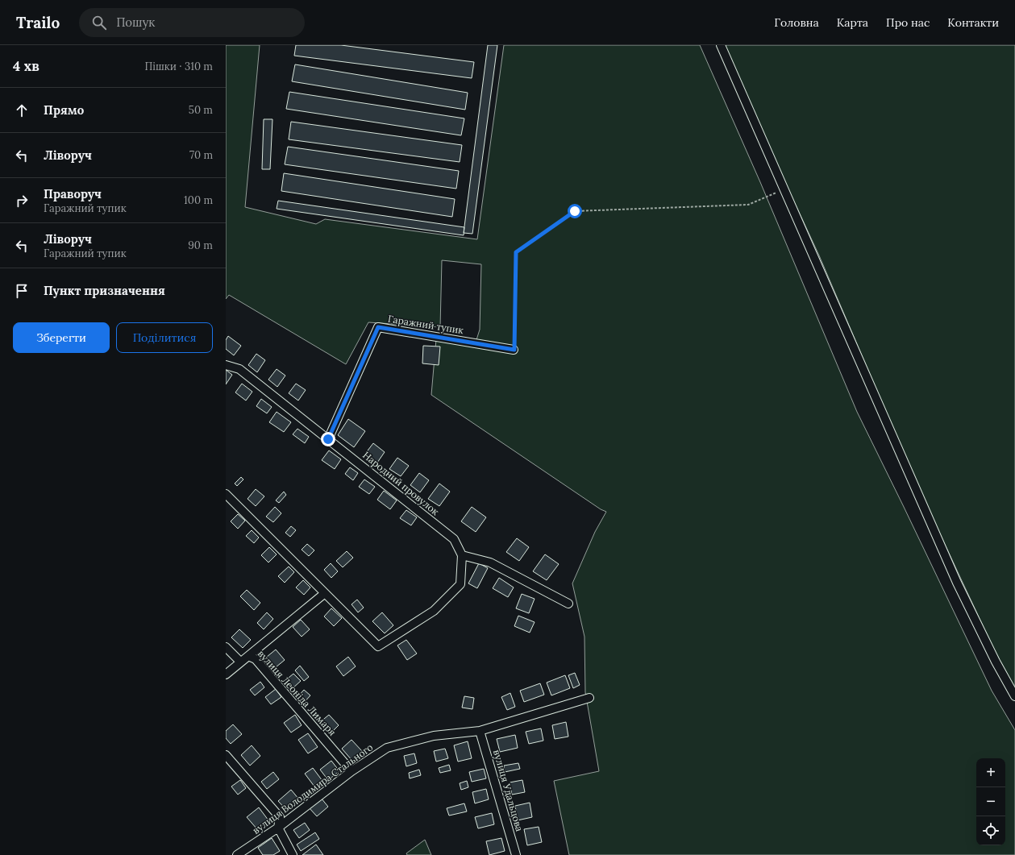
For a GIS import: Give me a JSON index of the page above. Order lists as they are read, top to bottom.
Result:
{
  "streets": {
    "street": [
      "Гаражний тупик",
      "Народний провулок",
      "вулиця Леоніда Лимаря",
      "вулиця Володимира Стального",
      "вулиця Удальцова"
    ]
  },
  "crossings": [
    ["Гаражний тупик", "Народний провулок"],
    ["вулиця Леоніда Лимаря", "вулиця Володимира Стального"],
    ["вулиця Володимира Стального", "вулиця Удальцова"]
  ],
  "page": {
    "header": "Trailo",
    "search": "Пошук",
    "nav": [
      "Головна",
      "Карта",
      "Про нас",
      "Контакти"
    ],
    "heading": ["4 хв", "Пішки · 310 m"],
    "list": [
      ["Прямо", "50 m"],
      ["Ліворуч", "70 m"],
      ["Праворуч", "Гаражний тупик", "100 m"],
      ["Ліворуч", "Гаражний тупик", "90 m"],
      "Пункт призначення"
    ],
    "buttons": ["Зберегти", "Поділитися"],
    "map_buttons": ["+", "−"]
  }
}
